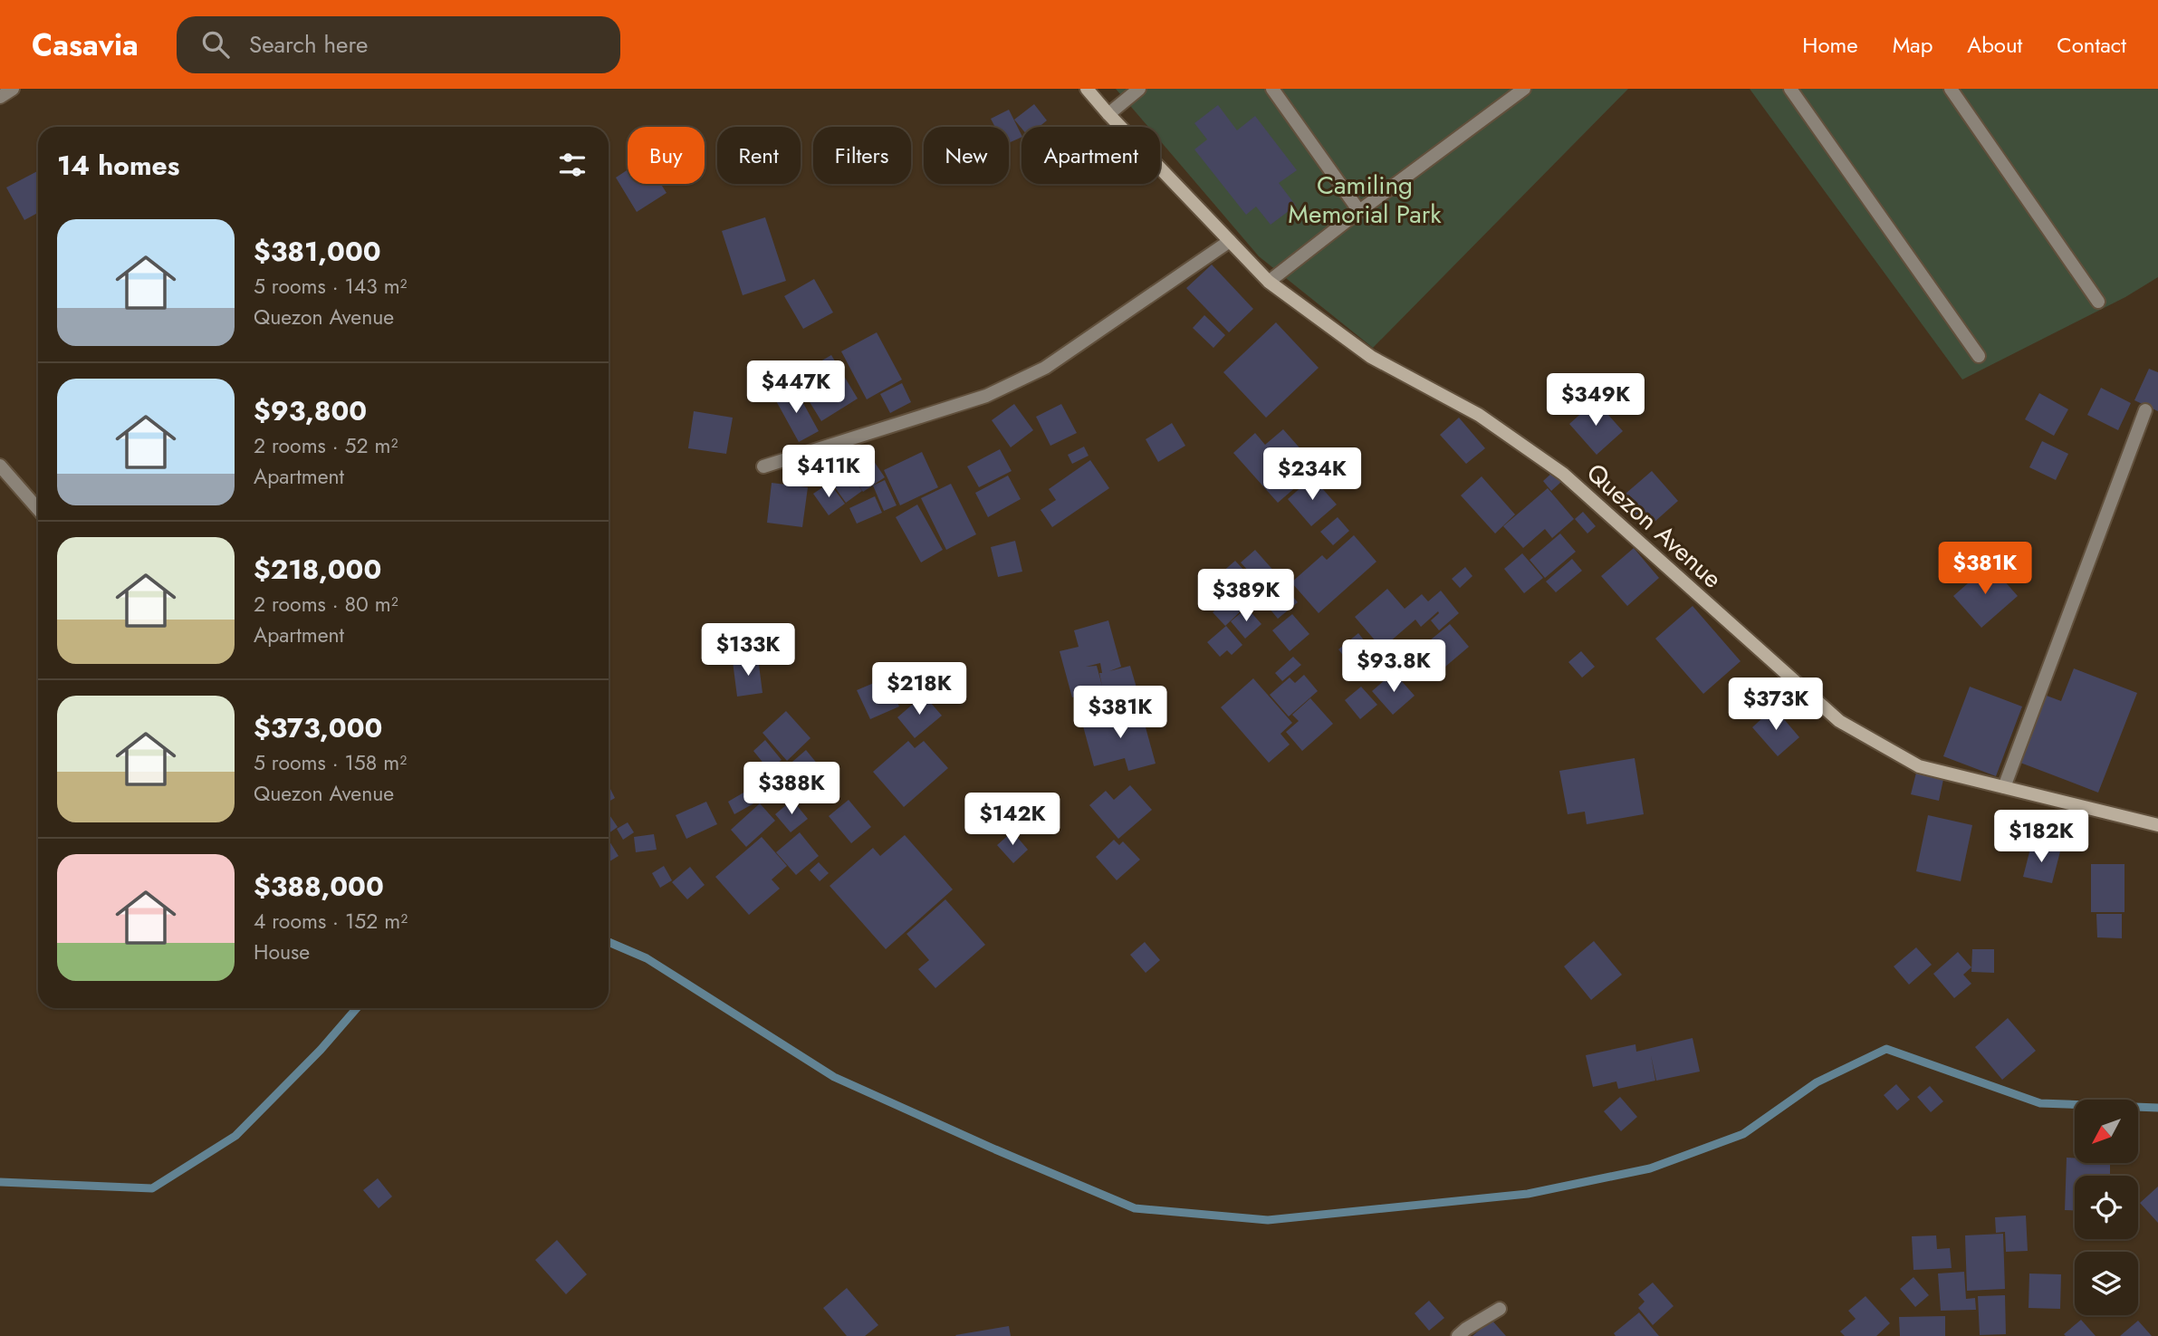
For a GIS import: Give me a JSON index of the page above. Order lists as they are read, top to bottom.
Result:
{
  "streets": {
    "street": ["Quezon Avenue"]
  },
  "parks": ["Camiling Memorial Park"],
  "north": "bottom left",
  "page": {
    "header": "Casavia",
    "search": "Search here",
    "nav": [
      "Home",
      "Map",
      "About",
      "Contact"
    ],
    "chip": [
      "Buy",
      "Rent",
      "Filters",
      "New",
      "Apartment"
    ],
    "heading": "14 homes",
    "list": [
      {
        "name": "$381,000",
        "note": "5 rooms · 143 m² · Quezon Avenue"
      },
      {
        "name": "$93,800",
        "note": "2 rooms · 52 m² · Apartment"
      },
      {
        "name": "$218,000",
        "note": "2 rooms · 80 m² · Apartment"
      },
      {
        "name": "$373,000",
        "note": "5 rooms · 158 m² · Quezon Avenue"
      },
      {
        "name": "$388,000",
        "note": "4 rooms · 152 m² · House"
      }
    ],
    "price": [
      "$447K",
      "$349K",
      "$411K",
      "$234K",
      "$381K",
      "$389K",
      "$133K",
      "$93.8K",
      "$218K",
      "$373K",
      "$381K",
      "$388K",
      "$142K",
      "$182K"
    ]
  }
}
